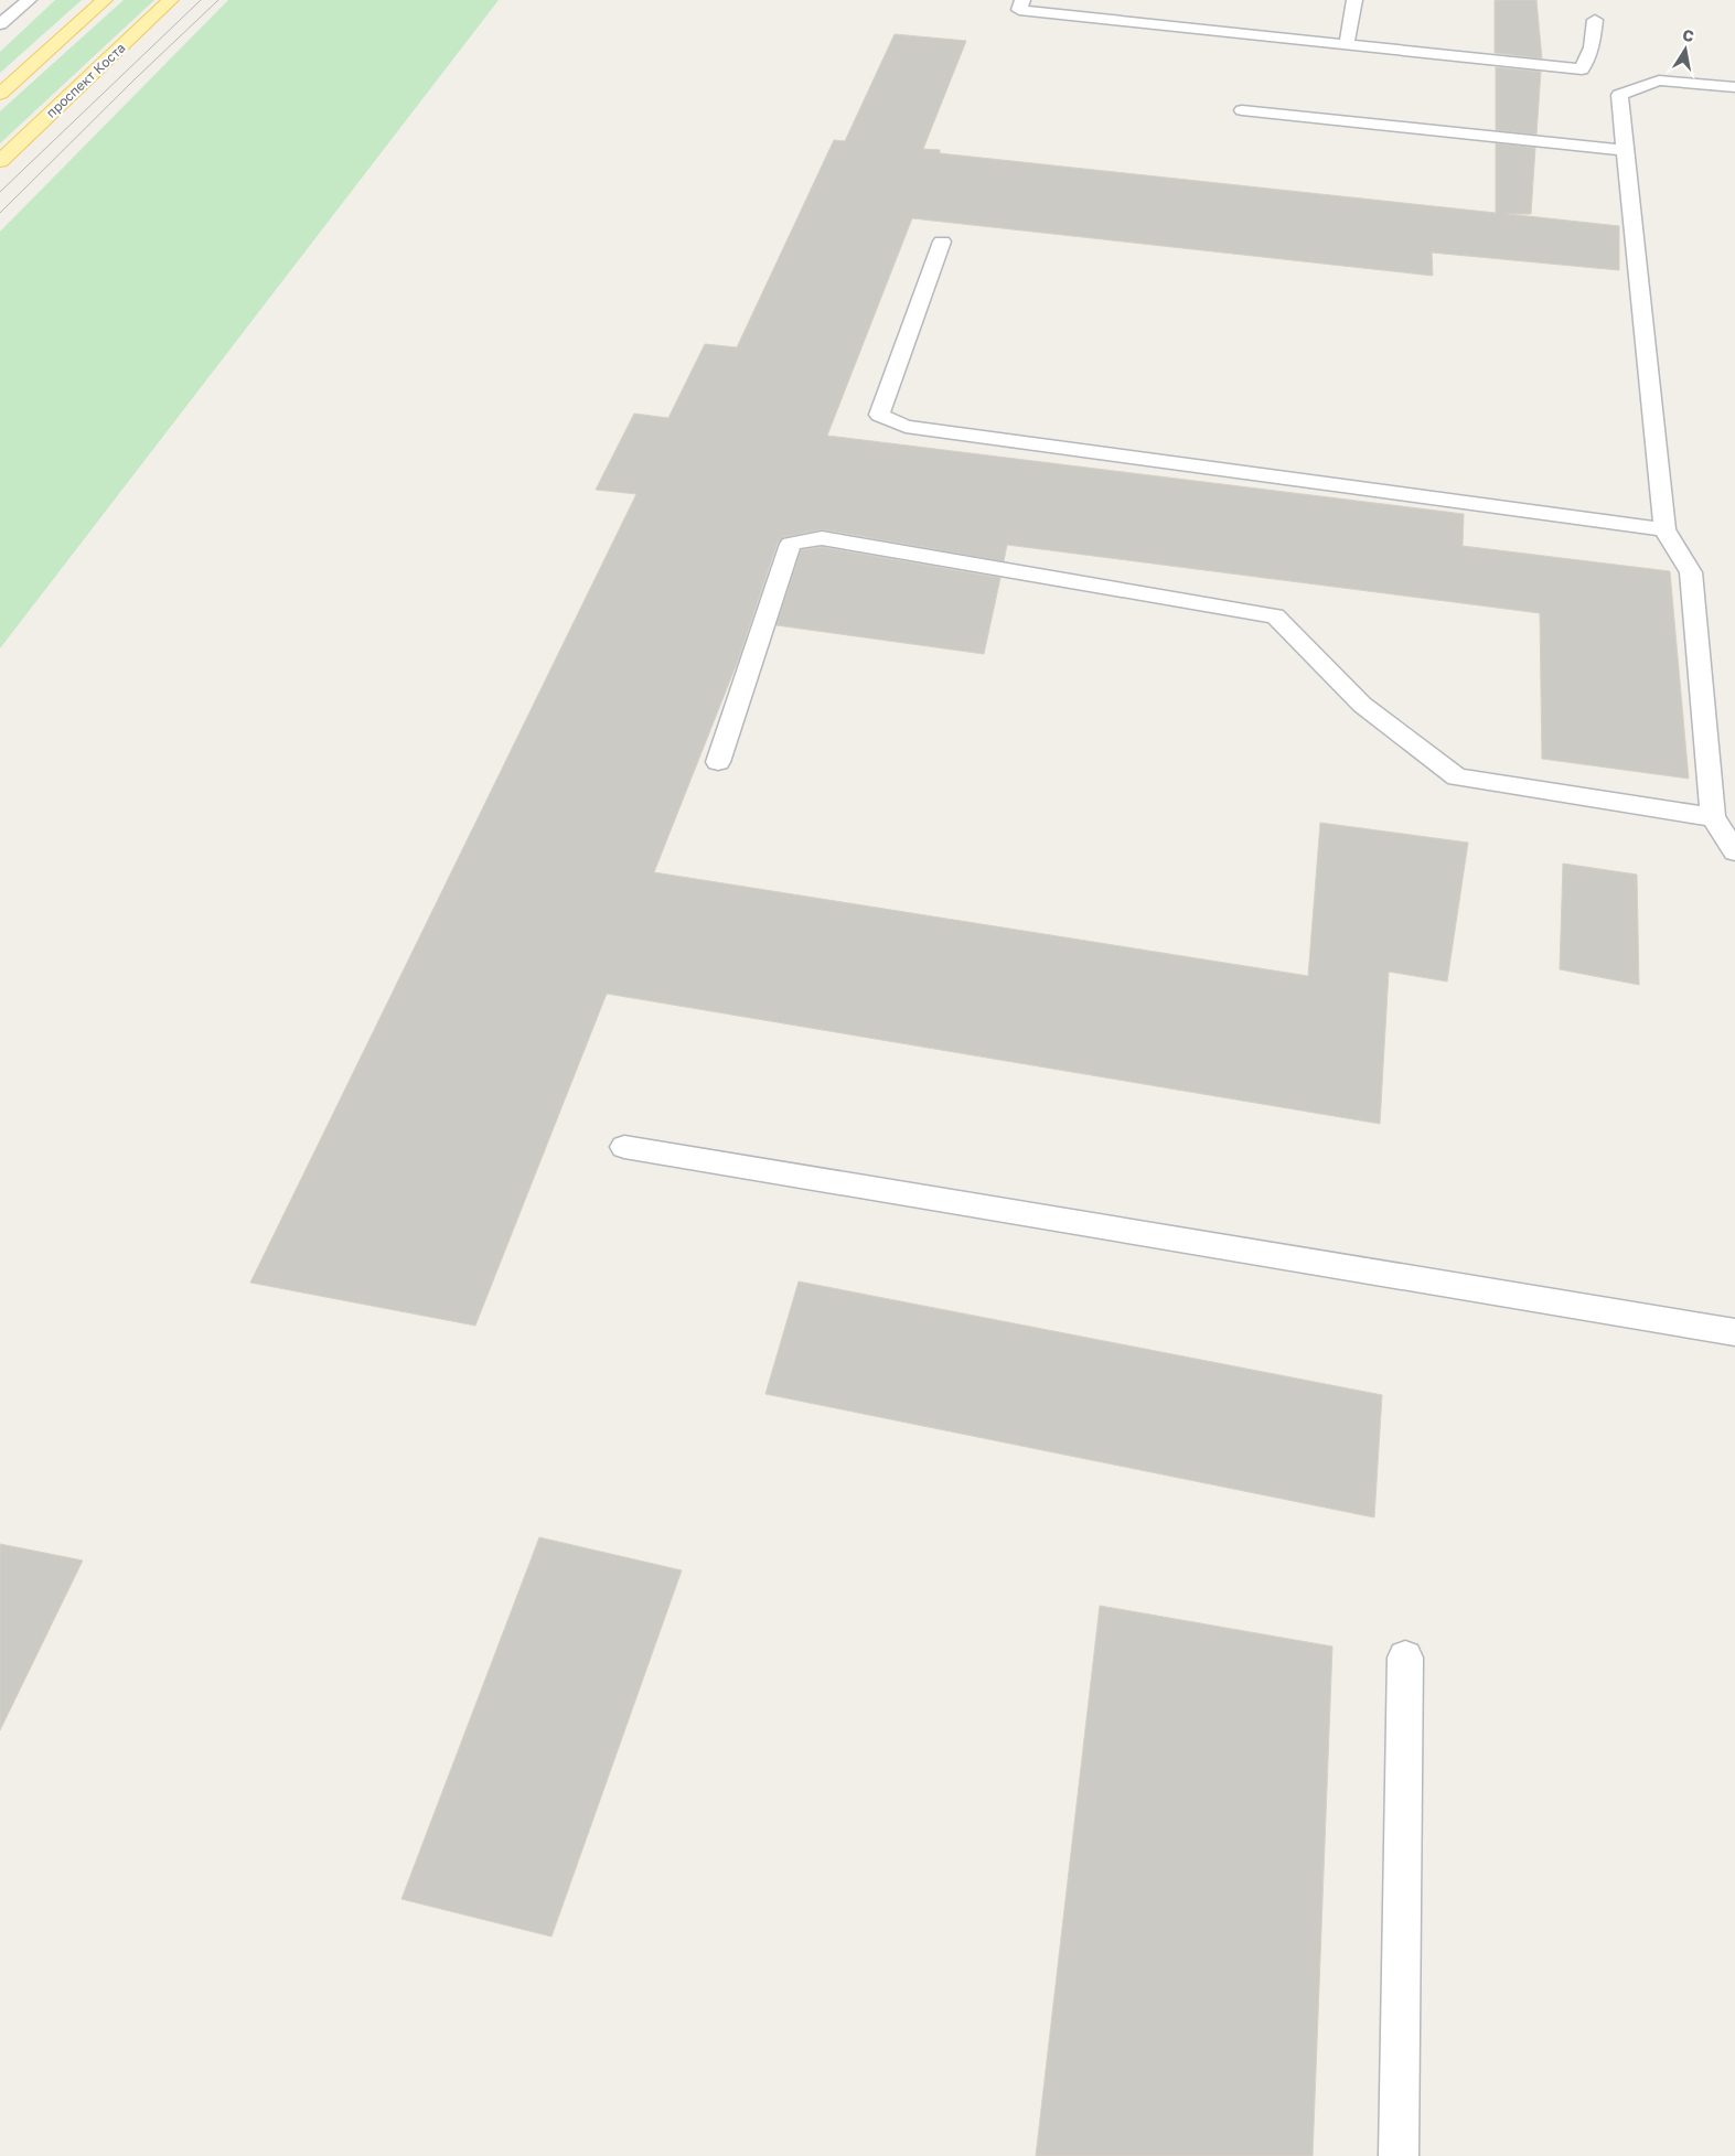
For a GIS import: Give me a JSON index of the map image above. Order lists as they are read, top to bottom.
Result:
{
  "streets": {
    "main road": ["проспект Коста"]
  },
  "north": "top"
}
